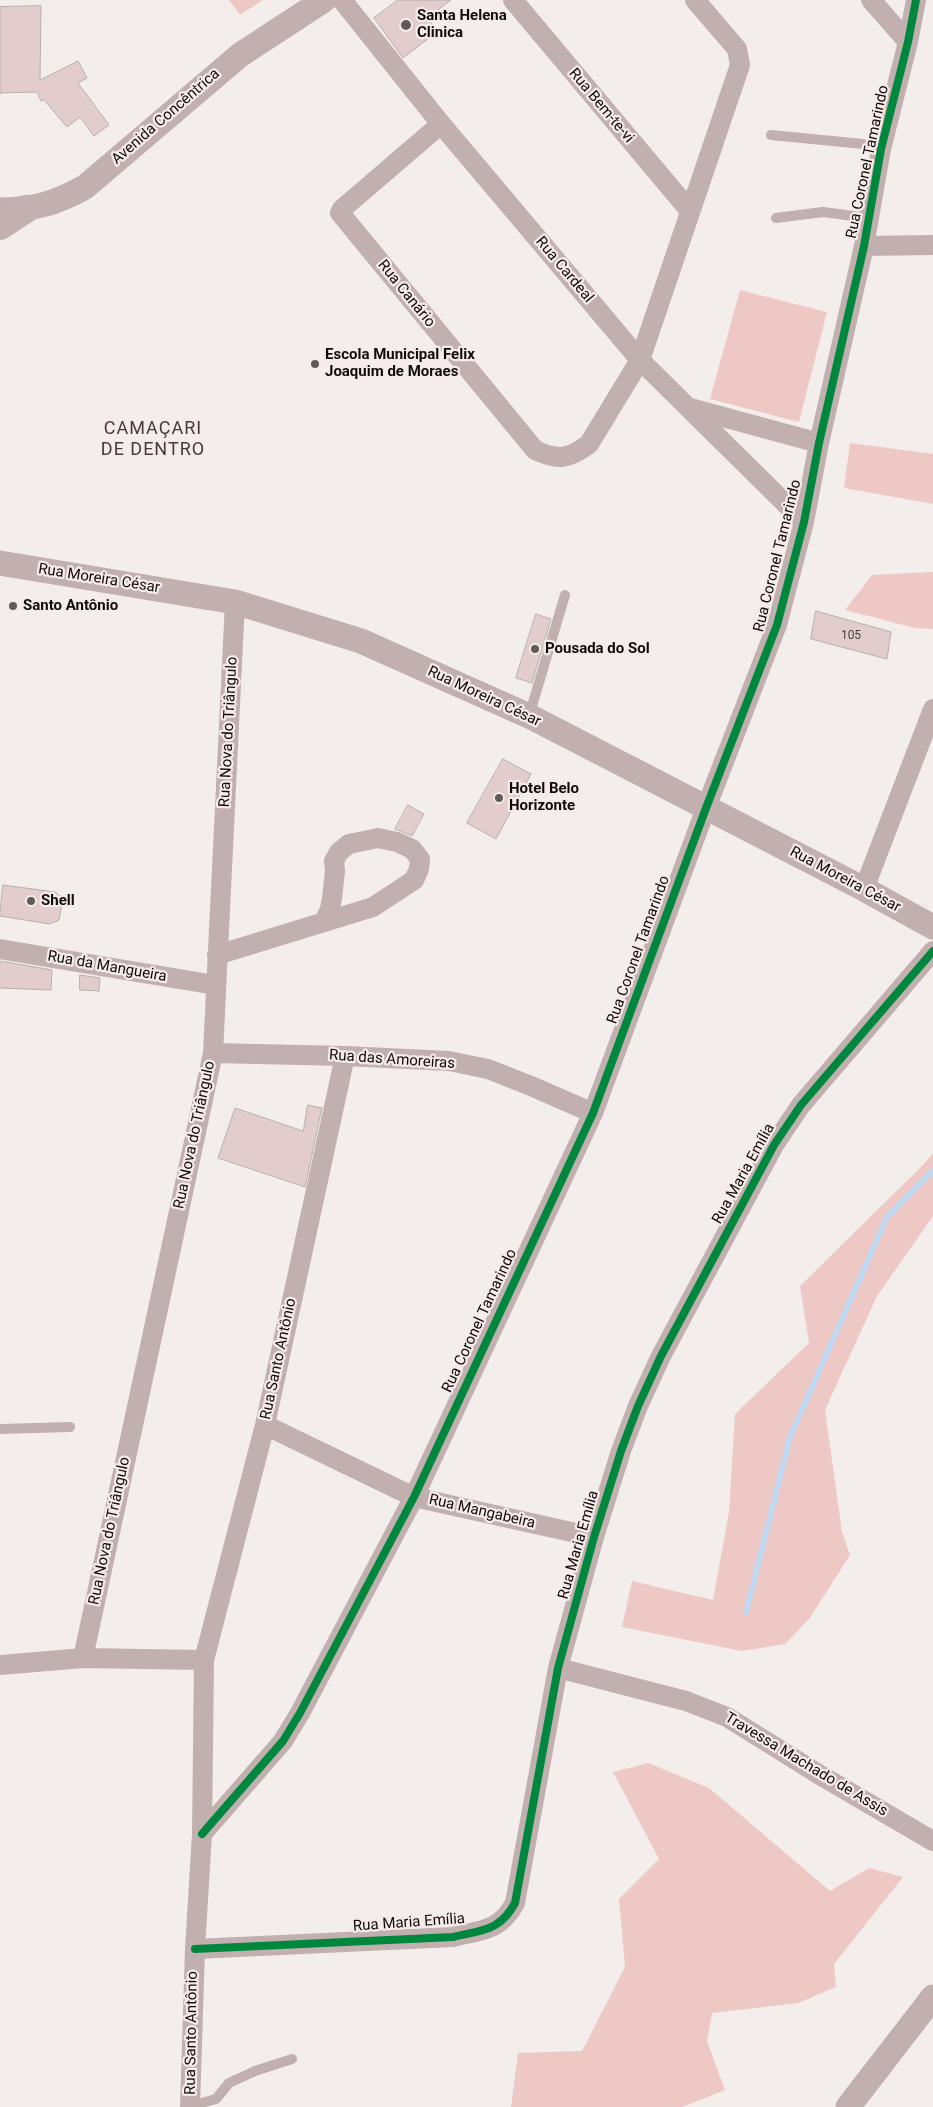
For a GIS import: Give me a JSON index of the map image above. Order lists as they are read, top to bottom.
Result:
{
  "streets": {
    "street": [
      "Rua Bem-te-vi",
      "Avenida Concêntrica",
      "Rua Coronel Tamarindo",
      "Rua Cardeal",
      "Rua Canário",
      "Rua Moreira César",
      "Rua Nova do Triângulo",
      "Rua da Mangueira",
      "Rua das Amoreiras",
      "Rua Maria Emília",
      "Rua Santo Antônio",
      "Rua Mangabeira",
      "Travessa Machado de Assis"
    ]
  },
  "crossings": [
    ["Rua Coronel Tamarindo", "Rua Cardeal"],
    ["Rua Coronel Tamarindo", "Rua Moreira César"],
    ["Rua Coronel Tamarindo", "Rua das Amoreiras"],
    ["Rua Coronel Tamarindo", "Rua Santo Antônio"],
    ["Rua Coronel Tamarindo", "Rua Mangabeira"],
    ["Rua Cardeal", "Rua Canário"],
    ["Rua Moreira César", "Rua Nova do Triângulo"],
    ["Rua Nova do Triângulo", "Rua da Mangueira"],
    ["Rua Nova do Triângulo", "Rua das Amoreiras"],
    ["Rua das Amoreiras", "Rua Santo Antônio"],
    ["Rua Maria Emília", "Rua Santo Antônio"],
    ["Rua Maria Emília", "Rua Mangabeira"],
    ["Rua Maria Emília", "Travessa Machado de Assis"],
    ["Rua Santo Antônio", "Rua Mangabeira"]
  ],
  "districts": ["CAMAÇARI DE DENTRO"],
  "places": [
    "Santa Helena Clinica",
    "Escola Municipal Felix Joaquim de Moraes",
    "Santo Antônio",
    "Pousada do Sol",
    "Hotel Belo Horizonte",
    "Shell"
  ],
  "house_numbers": ["105"]
}
